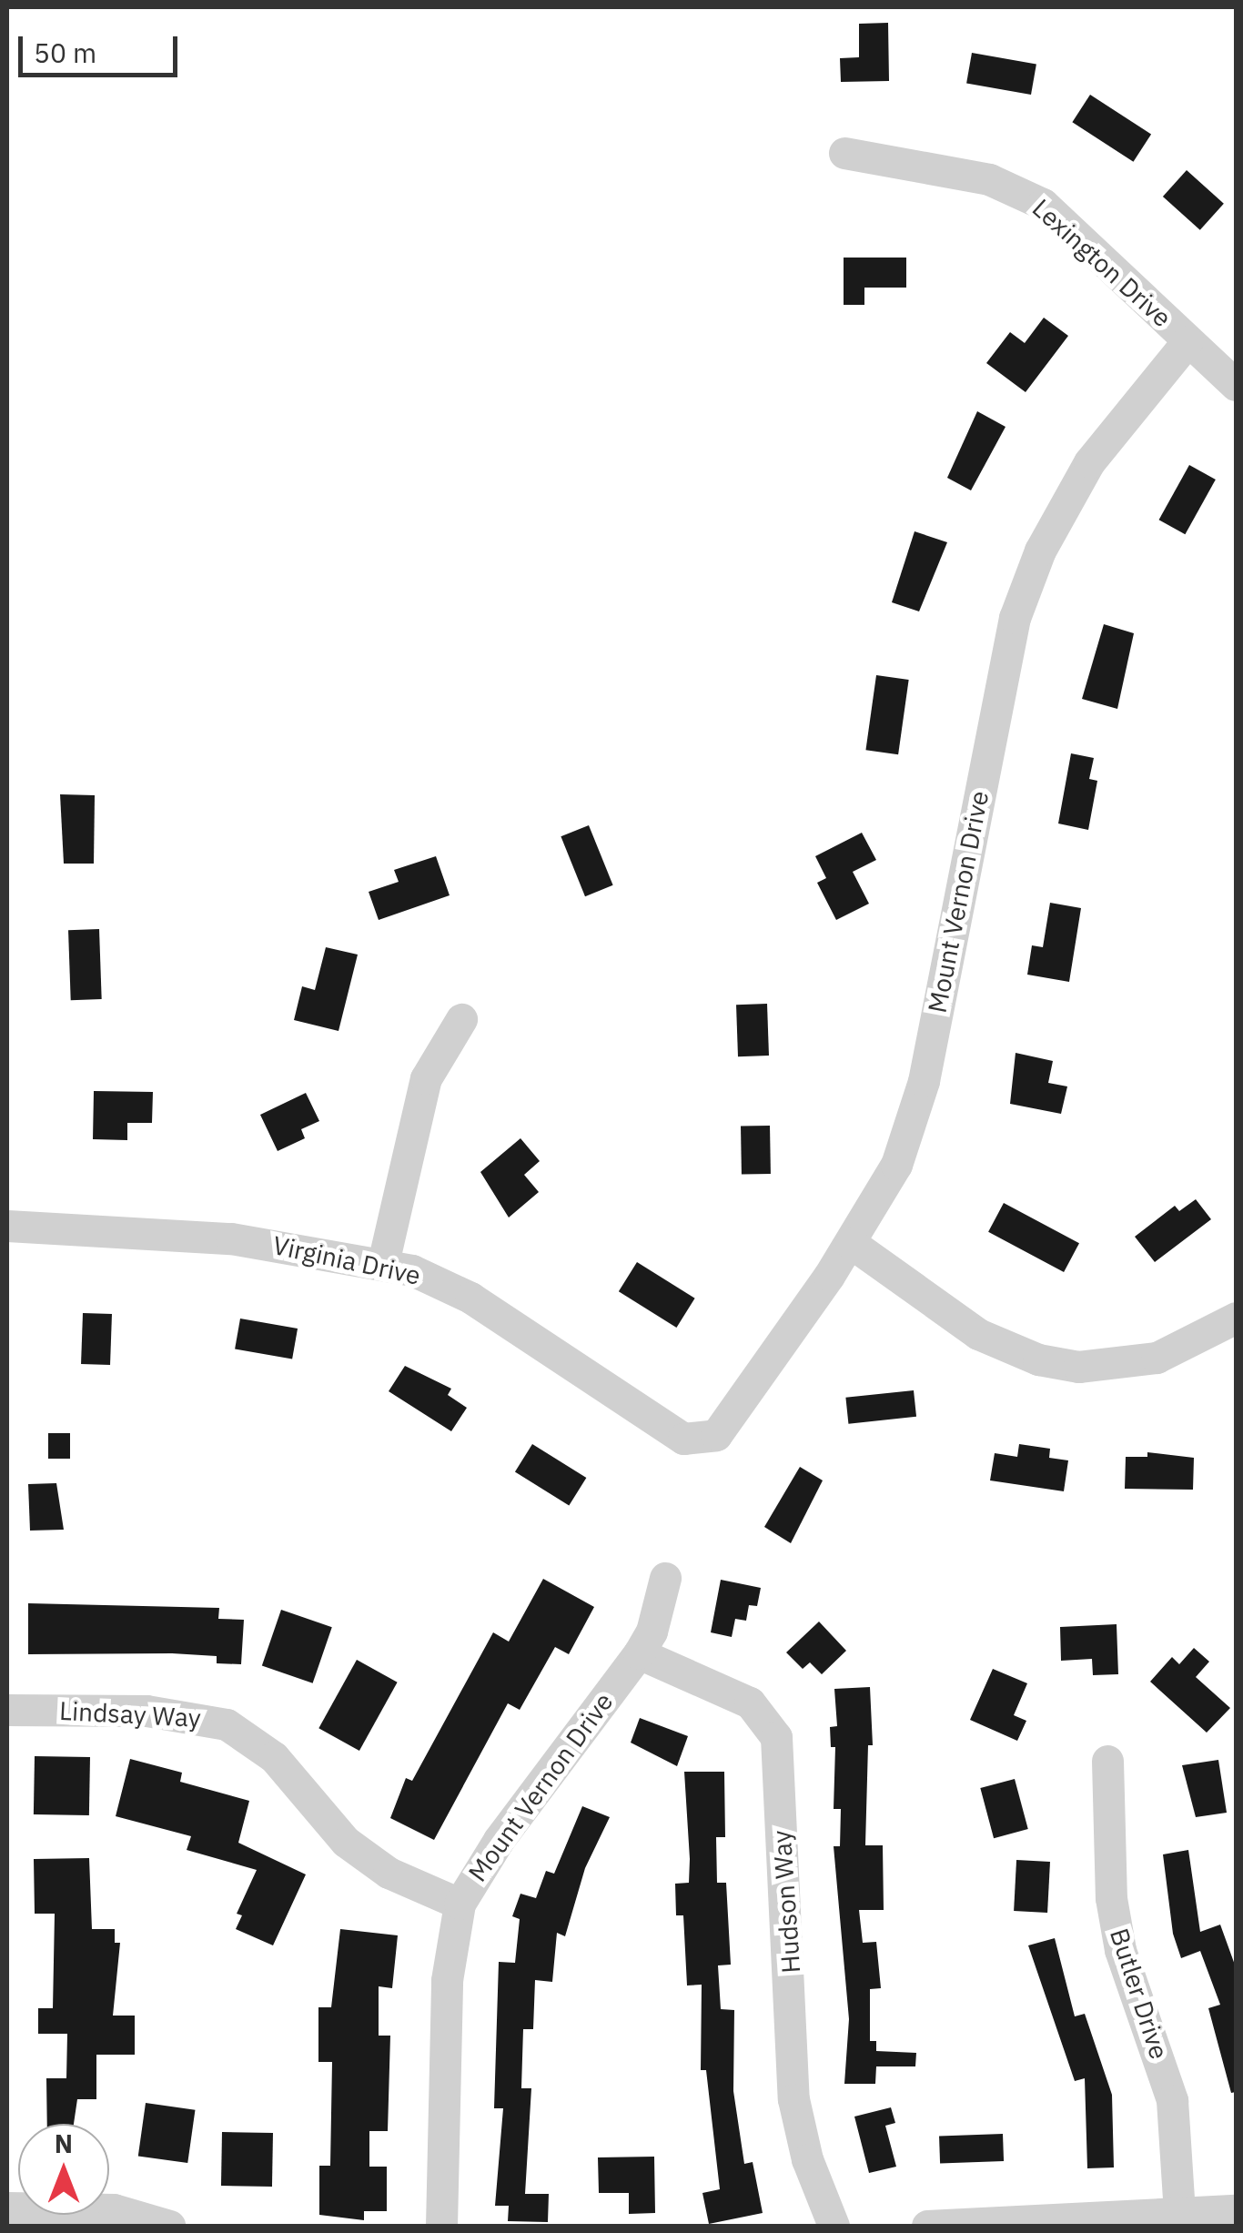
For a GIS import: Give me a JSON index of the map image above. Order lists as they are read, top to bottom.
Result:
{
  "streets": {
    "street": [
      "Lexington Drive",
      "Mount Vernon Drive",
      "Virginia Drive",
      "Lindsay Way",
      "Hudson Way",
      "Butler Drive"
    ]
  },
  "crossings": [
    ["Lexington Drive", "Mount Vernon Drive"],
    ["Mount Vernon Drive", "Virginia Drive"],
    ["Mount Vernon Drive", "Lindsay Way"],
    ["Mount Vernon Drive", "Hudson Way"]
  ],
  "scale_bar": "50 m",
  "north": "top"
}
